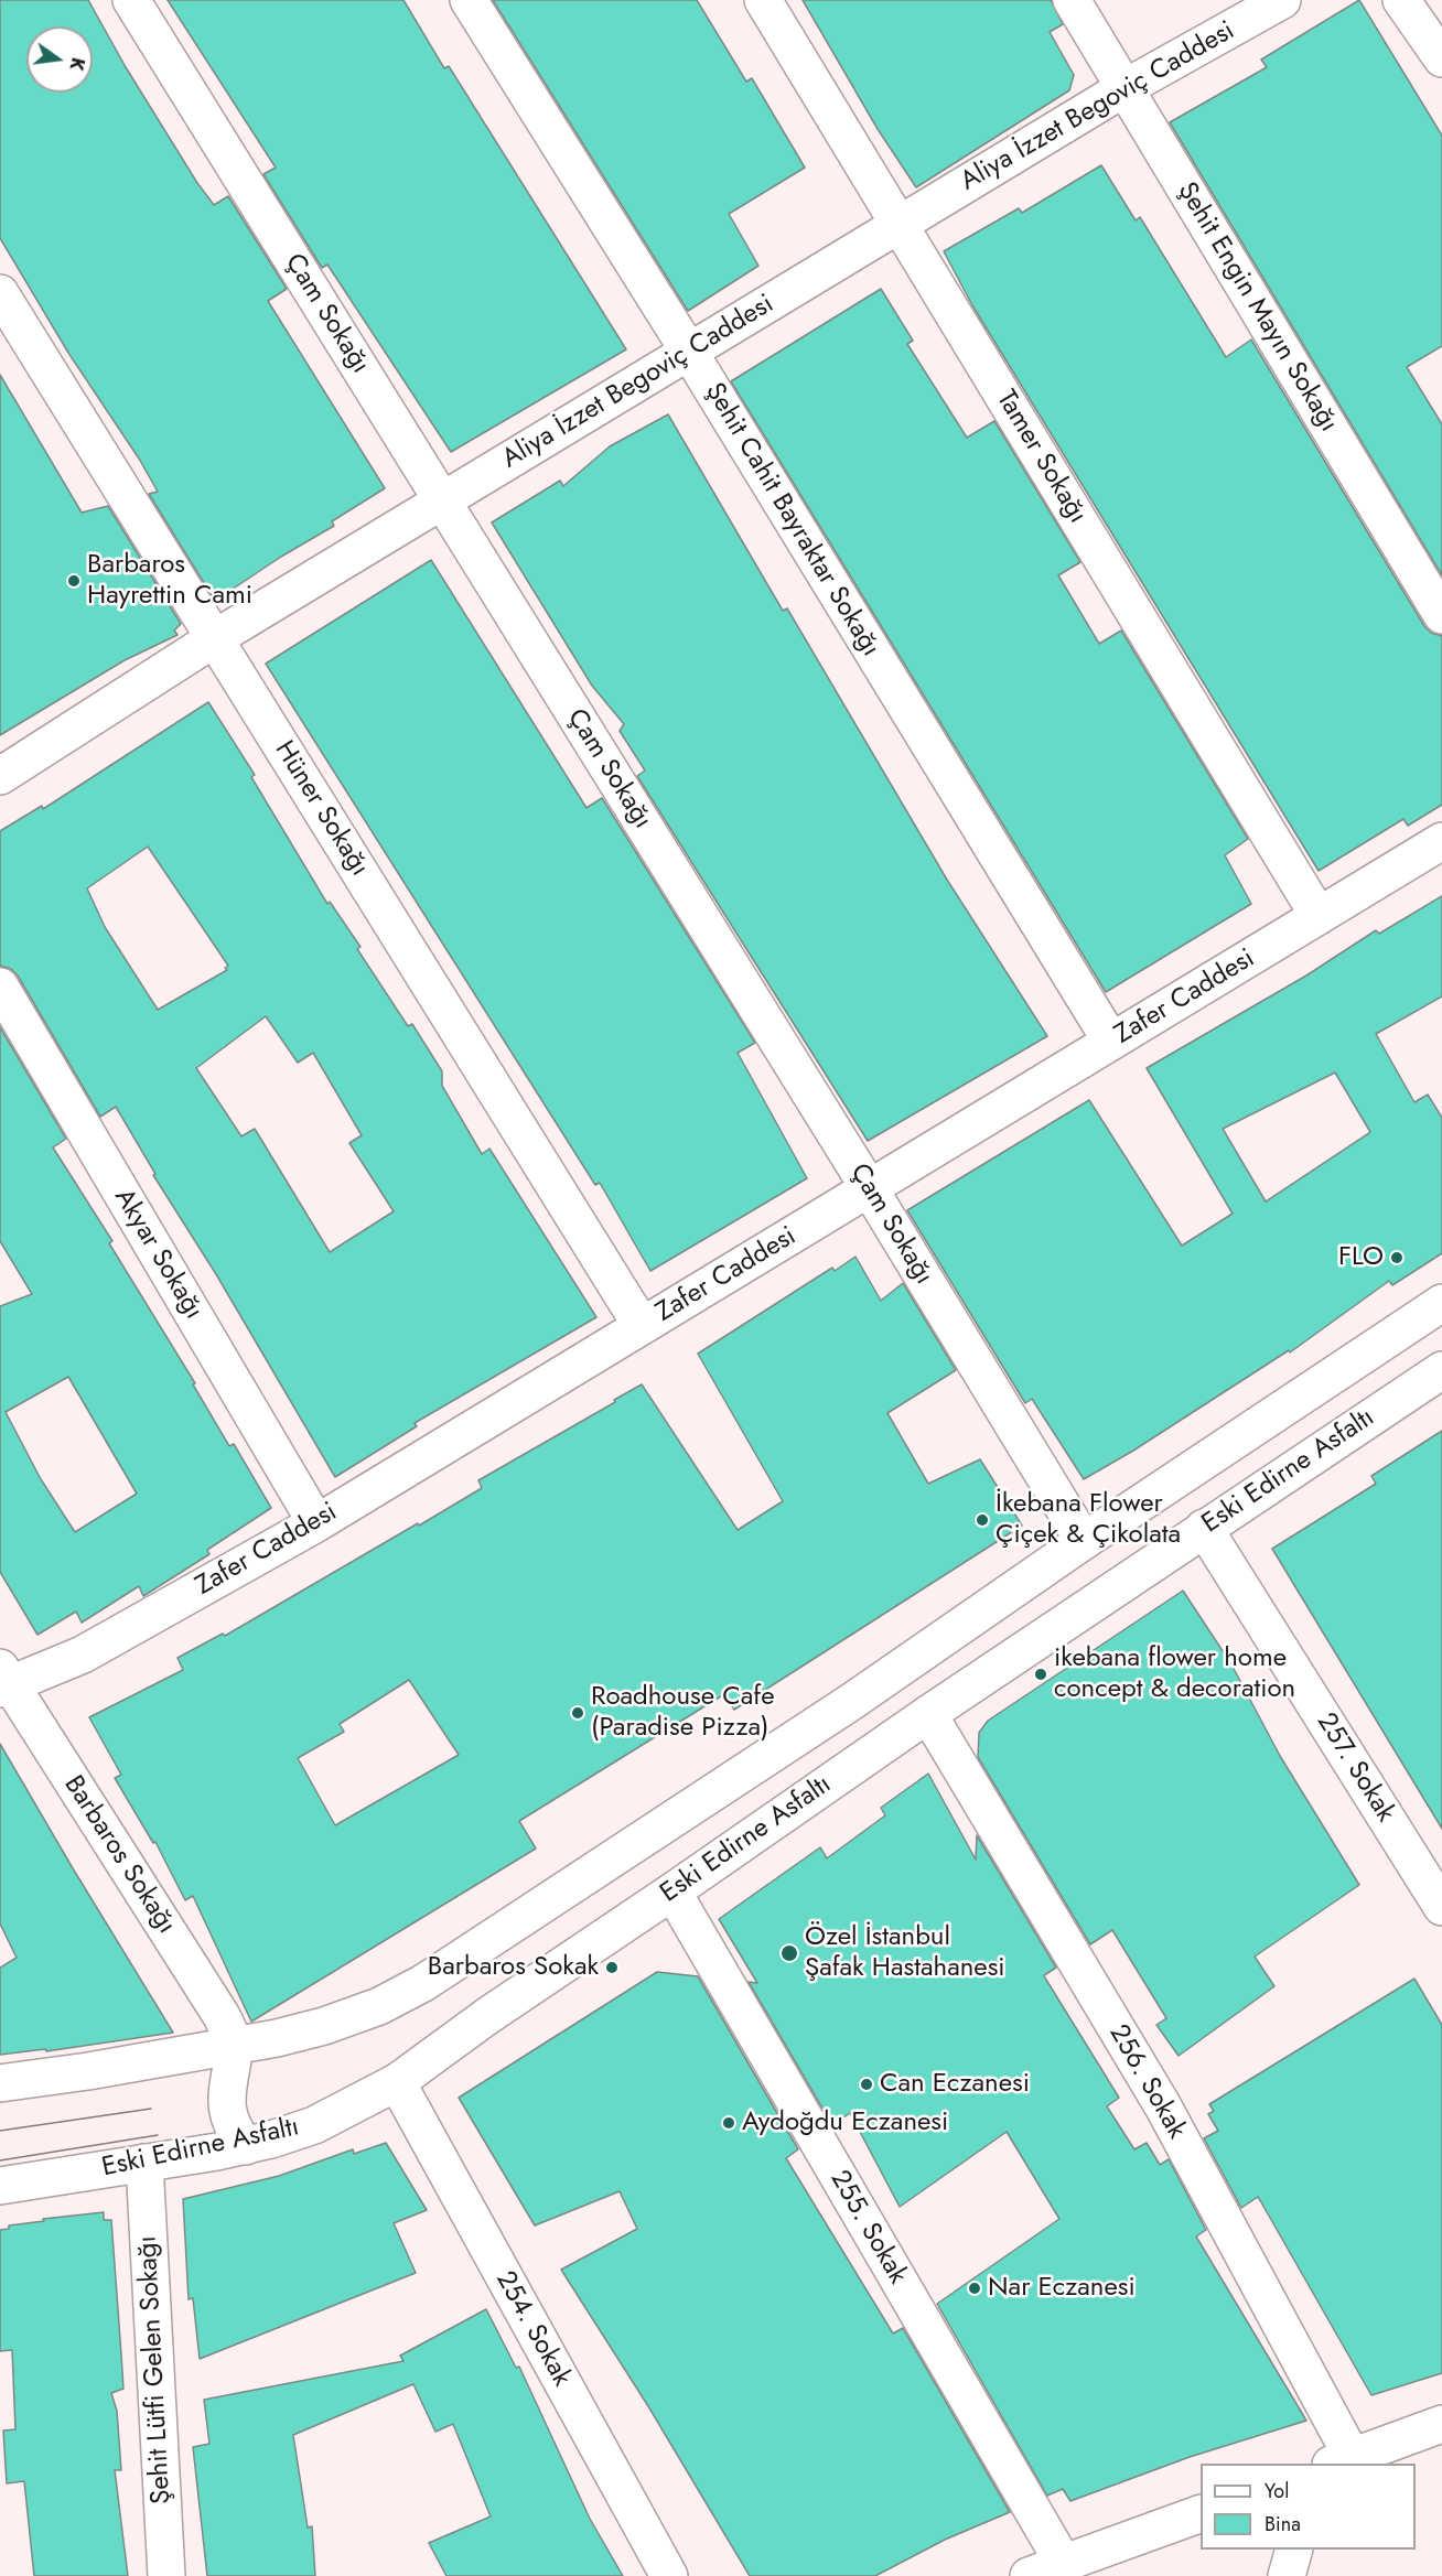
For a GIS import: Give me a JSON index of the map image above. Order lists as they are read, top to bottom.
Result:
{
  "streets": {
    "street": [
      "Aliya İzzet Begoviç Caddesi",
      "Şehit Engin Mayın Sokağı",
      "Çam Sokağı",
      "Tamer Sokağı",
      "Şehit Cahit Bayraktar Sokağı",
      "Hüner Sokağı",
      "Zafer Caddesi",
      "Akyar Sokağı",
      "Eski Edirne Asfaltı",
      "257. Sokak",
      "Barbaros Sokağı",
      "256. Sokak",
      "255. Sokak",
      "254. Sokak",
      "Şehit Lütfi Gelen Sokağı"
    ]
  },
  "crossings": [
    ["Aliya İzzet Begoviç Caddesi", "Şehit Engin Mayın Sokağı"],
    ["Aliya İzzet Begoviç Caddesi", "Çam Sokağı"],
    ["Aliya İzzet Begoviç Caddesi", "Tamer Sokağı"],
    ["Aliya İzzet Begoviç Caddesi", "Şehit Cahit Bayraktar Sokağı"],
    ["Aliya İzzet Begoviç Caddesi", "Hüner Sokağı"],
    ["Çam Sokağı", "Zafer Caddesi"],
    ["Çam Sokağı", "Eski Edirne Asfaltı"],
    ["Tamer Sokağı", "Zafer Caddesi"],
    ["Şehit Cahit Bayraktar Sokağı", "Zafer Caddesi"],
    ["Hüner Sokağı", "Zafer Caddesi"],
    ["Zafer Caddesi", "Akyar Sokağı"],
    ["Zafer Caddesi", "Barbaros Sokağı"],
    ["Eski Edirne Asfaltı", "257. Sokak"],
    ["Eski Edirne Asfaltı", "Barbaros Sokağı"],
    ["Eski Edirne Asfaltı", "256. Sokak"],
    ["Eski Edirne Asfaltı", "255. Sokak"],
    ["Eski Edirne Asfaltı", "254. Sokak"],
    ["Eski Edirne Asfaltı", "Şehit Lütfi Gelen Sokağı"]
  ],
  "places": [
    "Barbaros Hayrettin Cami",
    "FLO",
    "İkebana Flower Çiçek & Çikolata",
    "ikebana flower home concept & decoration",
    "Roadhouse Cafe (Paradise Pizza)",
    "Özel İstanbul Şafak Hastahanesi",
    "Barbaros Sokak",
    "Can Eczanesi",
    "Aydoğdu Eczanesi",
    "Nar Eczanesi"
  ],
  "legend": ["Yol", "Bina"],
  "north": "right"
}
